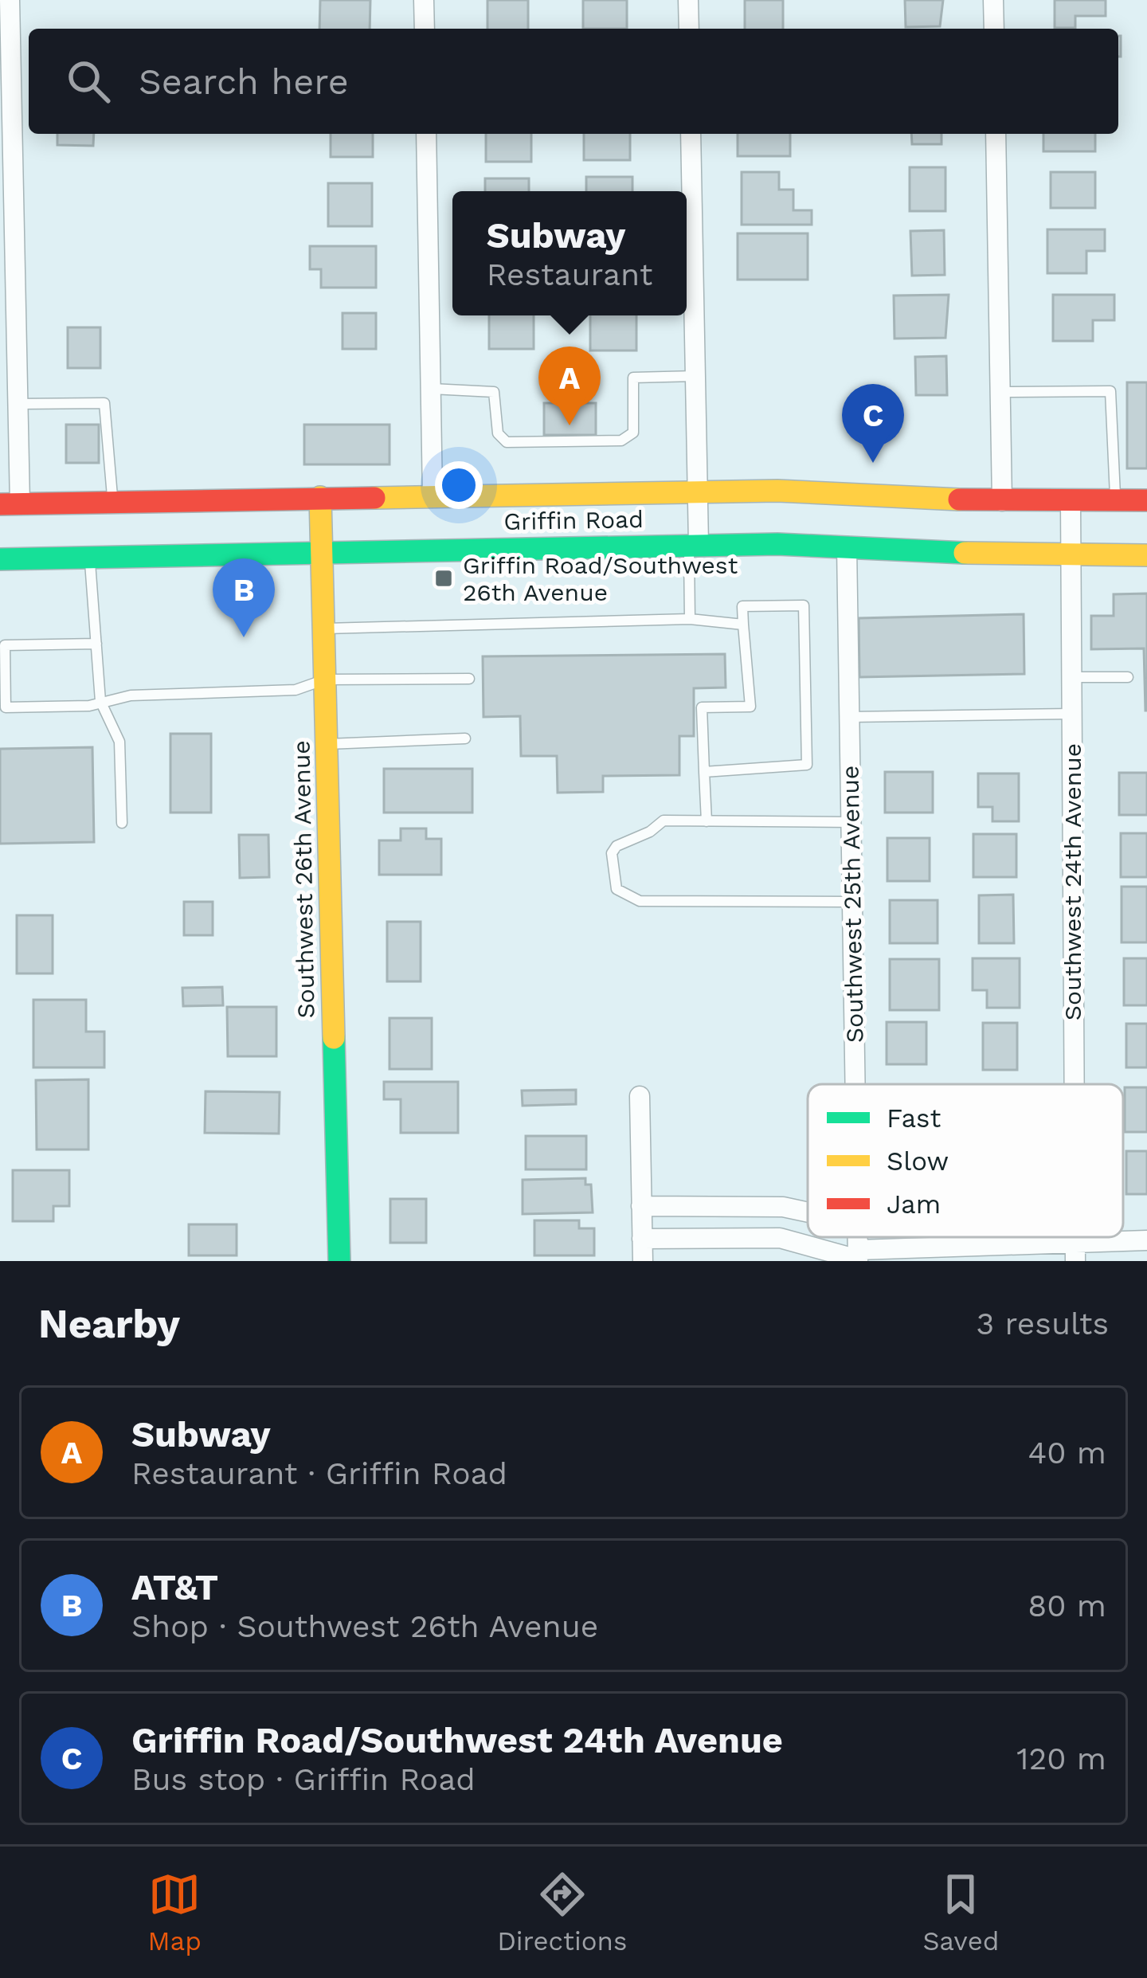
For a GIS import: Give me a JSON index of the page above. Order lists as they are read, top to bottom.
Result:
{
  "streets": {
    "main road": ["Griffin Road", "Southwest 26th Avenue"],
    "street": ["Southwest 24th Avenue", "Southwest 25th Avenue"]
  },
  "crossings": [
    ["Griffin Road", "Southwest 26th Avenue"],
    ["Griffin Road", "Southwest 24th Avenue"],
    ["Griffin Road", "Southwest 25th Avenue"]
  ],
  "places": {
    "transit": ["Griffin Road/Southwest 26th Avenue"]
  },
  "legend": ["Fast", "Slow", "Jam"],
  "page": {
    "search": "Search here",
    "popup": ["Subway", "Restaurant"],
    "pins": ["A", "C", "B"],
    "heading": ["Nearby", "3 results"],
    "list": [
      {
        "mark": "A",
        "name": "Subway",
        "note": "Restaurant · Griffin Road",
        "value": "40 m"
      },
      {
        "mark": "B",
        "name": "AT&T",
        "note": "Shop · Southwest 26th Avenue",
        "value": "80 m"
      },
      {
        "mark": "C",
        "name": "Griffin Road/Southwest 24th Avenue",
        "note": "Bus stop · Griffin Road",
        "value": "120 m"
      }
    ],
    "nav": ["Map", "Directions", "Saved"]
  }
}
